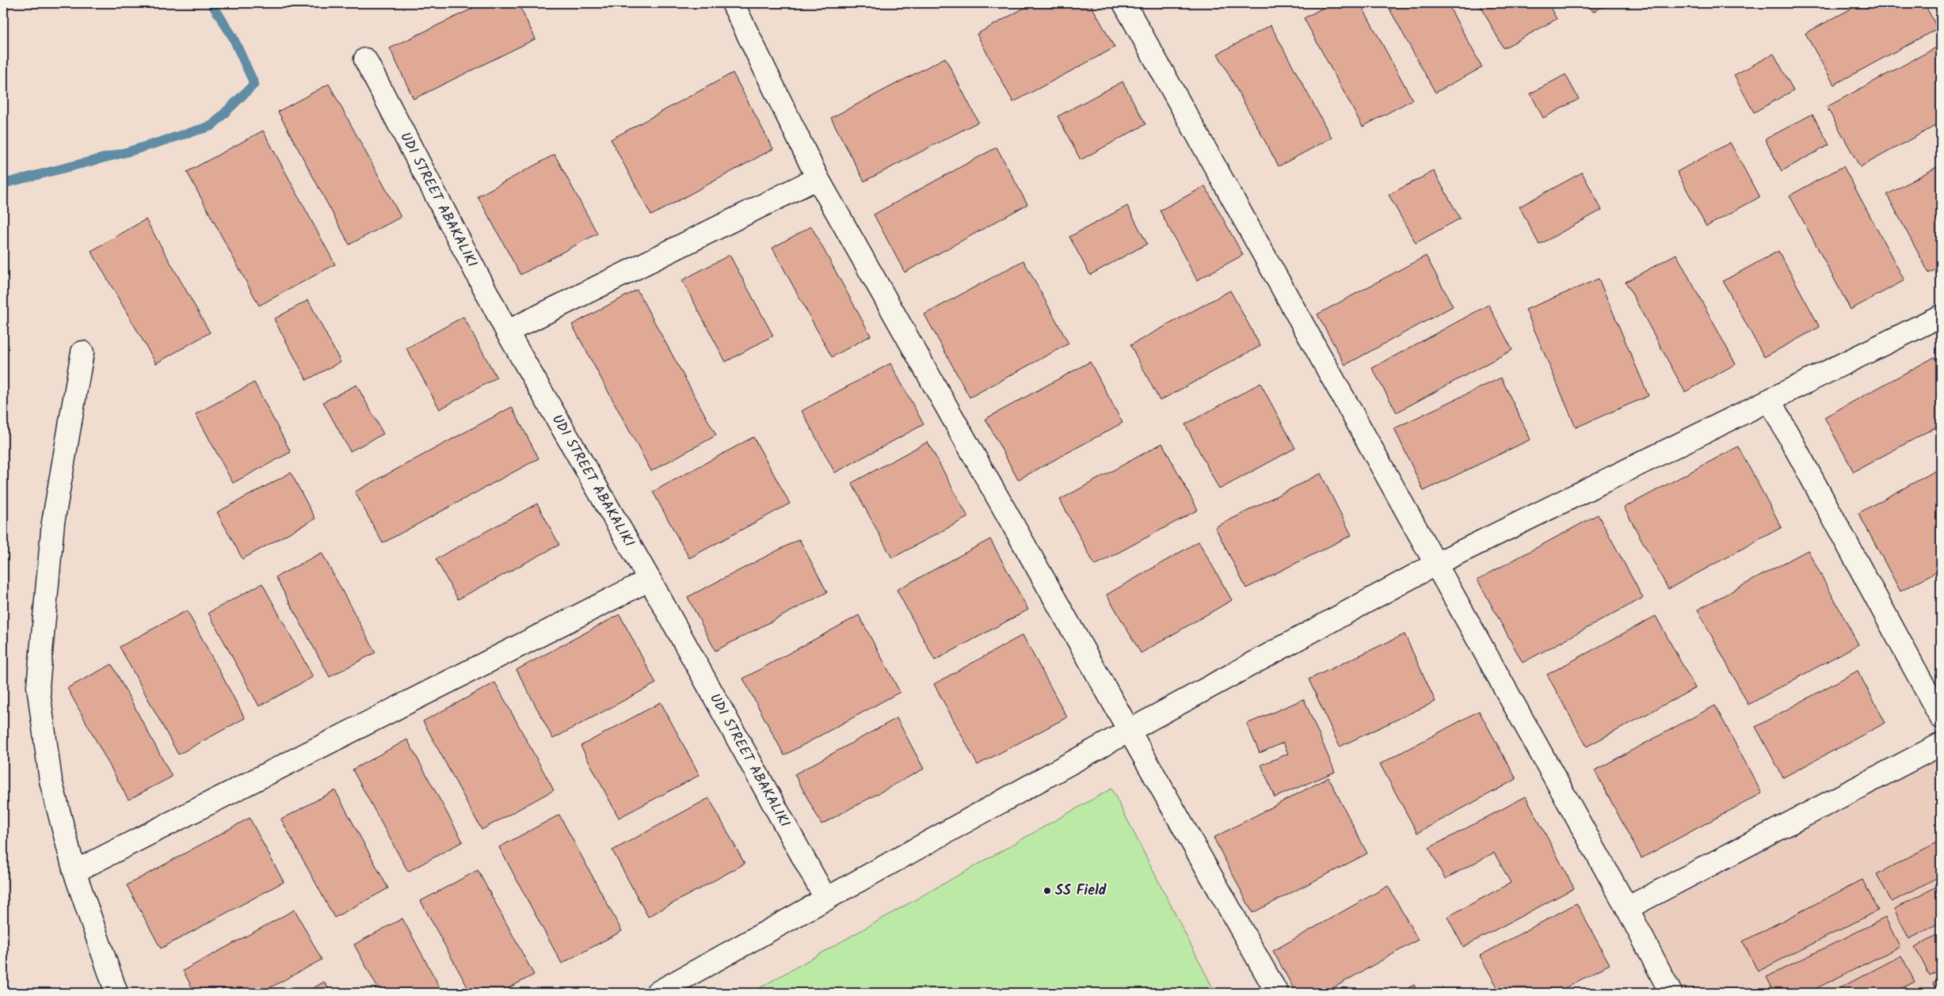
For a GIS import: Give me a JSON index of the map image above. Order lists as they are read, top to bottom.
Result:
{
  "streets": {
    "street": ["UDI STREET ABAKALIKI"]
  },
  "places": ["SS Field"]
}
